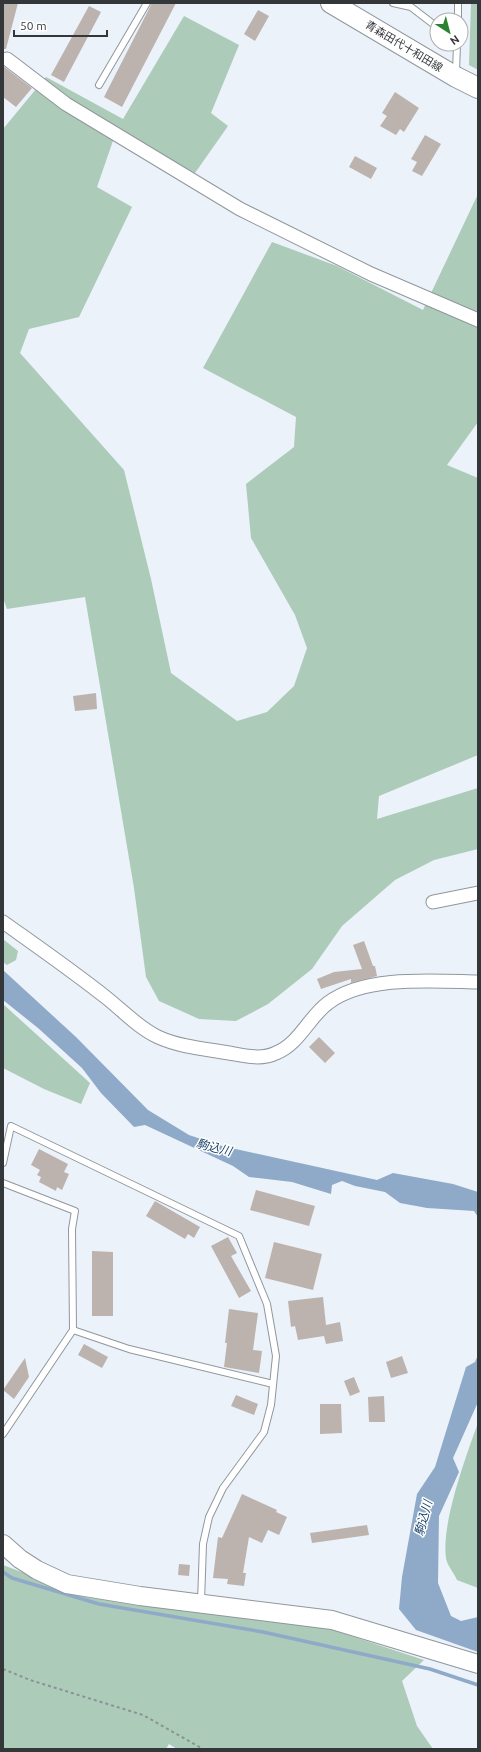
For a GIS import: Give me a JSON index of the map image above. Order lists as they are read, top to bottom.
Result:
{
  "streets": {
    "main road": ["青森田代十和田線"]
  },
  "water": ["駒込川"],
  "scale_bar": "50 m",
  "north": "bottom right"
}
